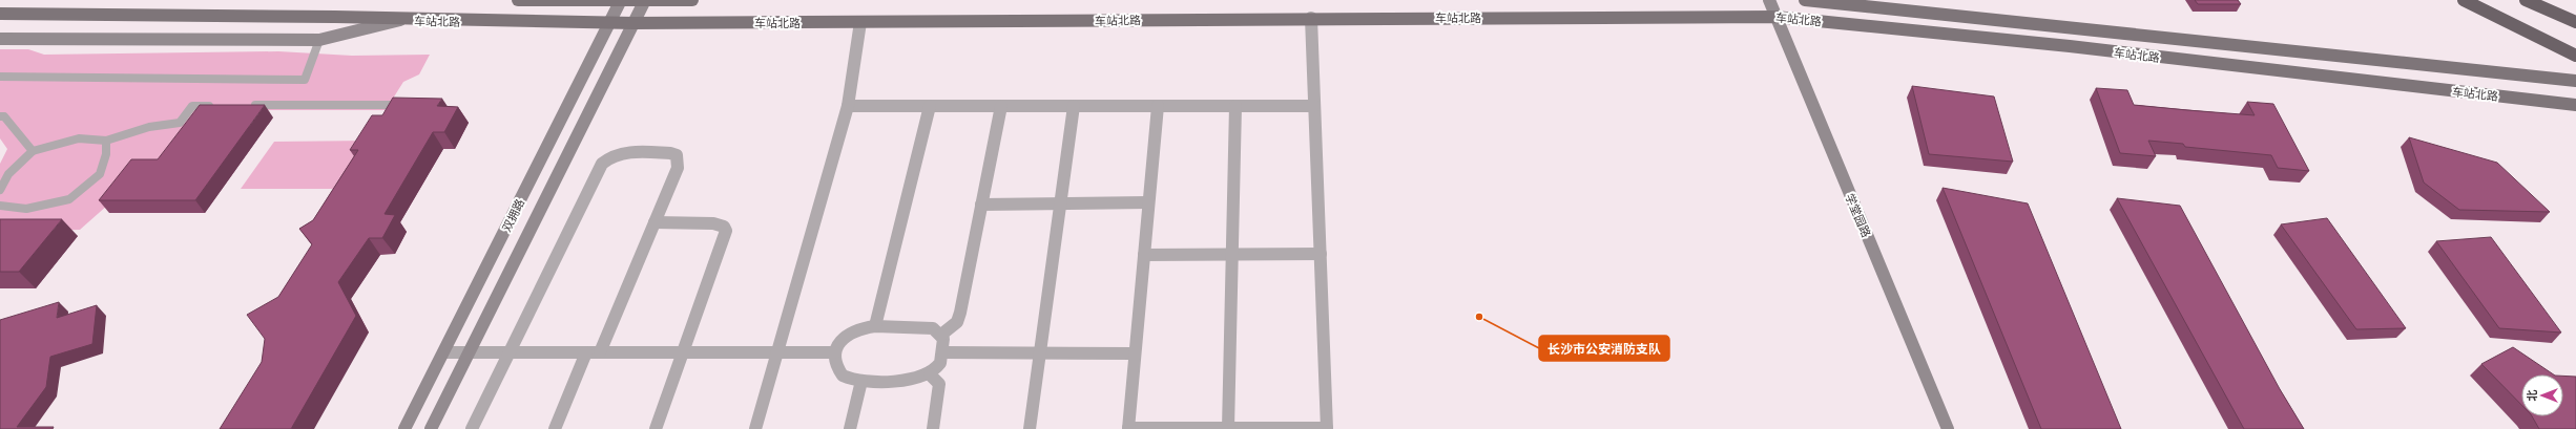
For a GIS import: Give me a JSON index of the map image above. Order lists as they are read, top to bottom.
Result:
{
  "streets": {
    "main road": ["车站北路", "双拥路", "学堂园路"]
  },
  "crossings": [
    ["车站北路", "双拥路"],
    ["车站北路", "学堂园路"]
  ],
  "places": ["长沙市公安消防支队"],
  "north": "left"
}
